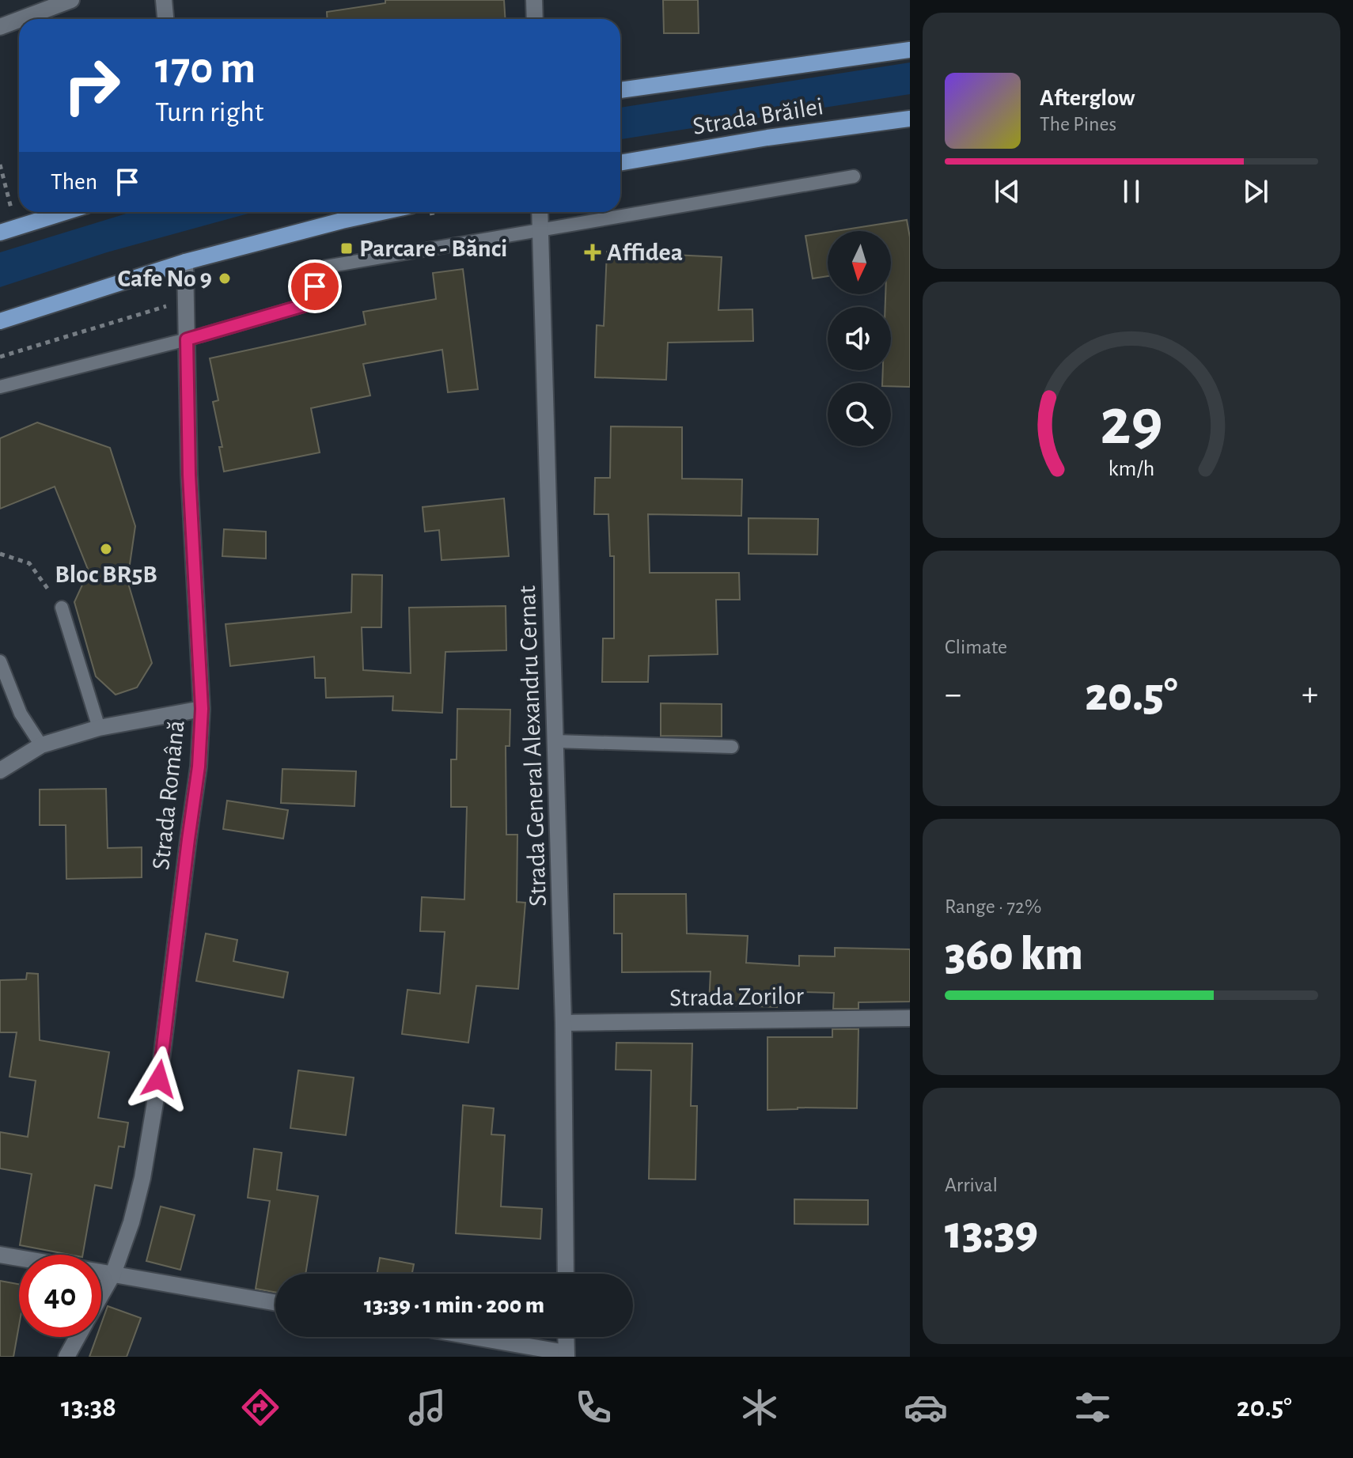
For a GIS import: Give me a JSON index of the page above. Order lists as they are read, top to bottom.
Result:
{
  "streets": {
    "main road": ["Strada Brăilei"],
    "street": ["Strada General Alexandru Cernat", "Strada Română", "Strada Zorilor"]
  },
  "crossings": [
    ["Strada General Alexandru Cernat", "Strada Zorilor"]
  ],
  "places": {
    "transit": ["Parcare - Bănci"],
    "health": ["Affidea"],
    "other": ["Cafe No 9", "Bloc BR5B"]
  },
  "north": "bottom",
  "page": {
    "turn": ["170 m", "Turn right"],
    "song": ["Afterglow", "The Pines"],
    "then": "Then",
    "tile": [
      "Climate",
      ["Range · 72%", "360 km"],
      ["Arrival", "13:39"]
    ],
    "heat": ["−", "20.5°", "+"],
    "limit": "40",
    "trip": "13:39 · 1 min · 200 m",
    "tabs": ["13:38", "20.5°"],
    "gauge": ["29", "km/h"]
  }
}
